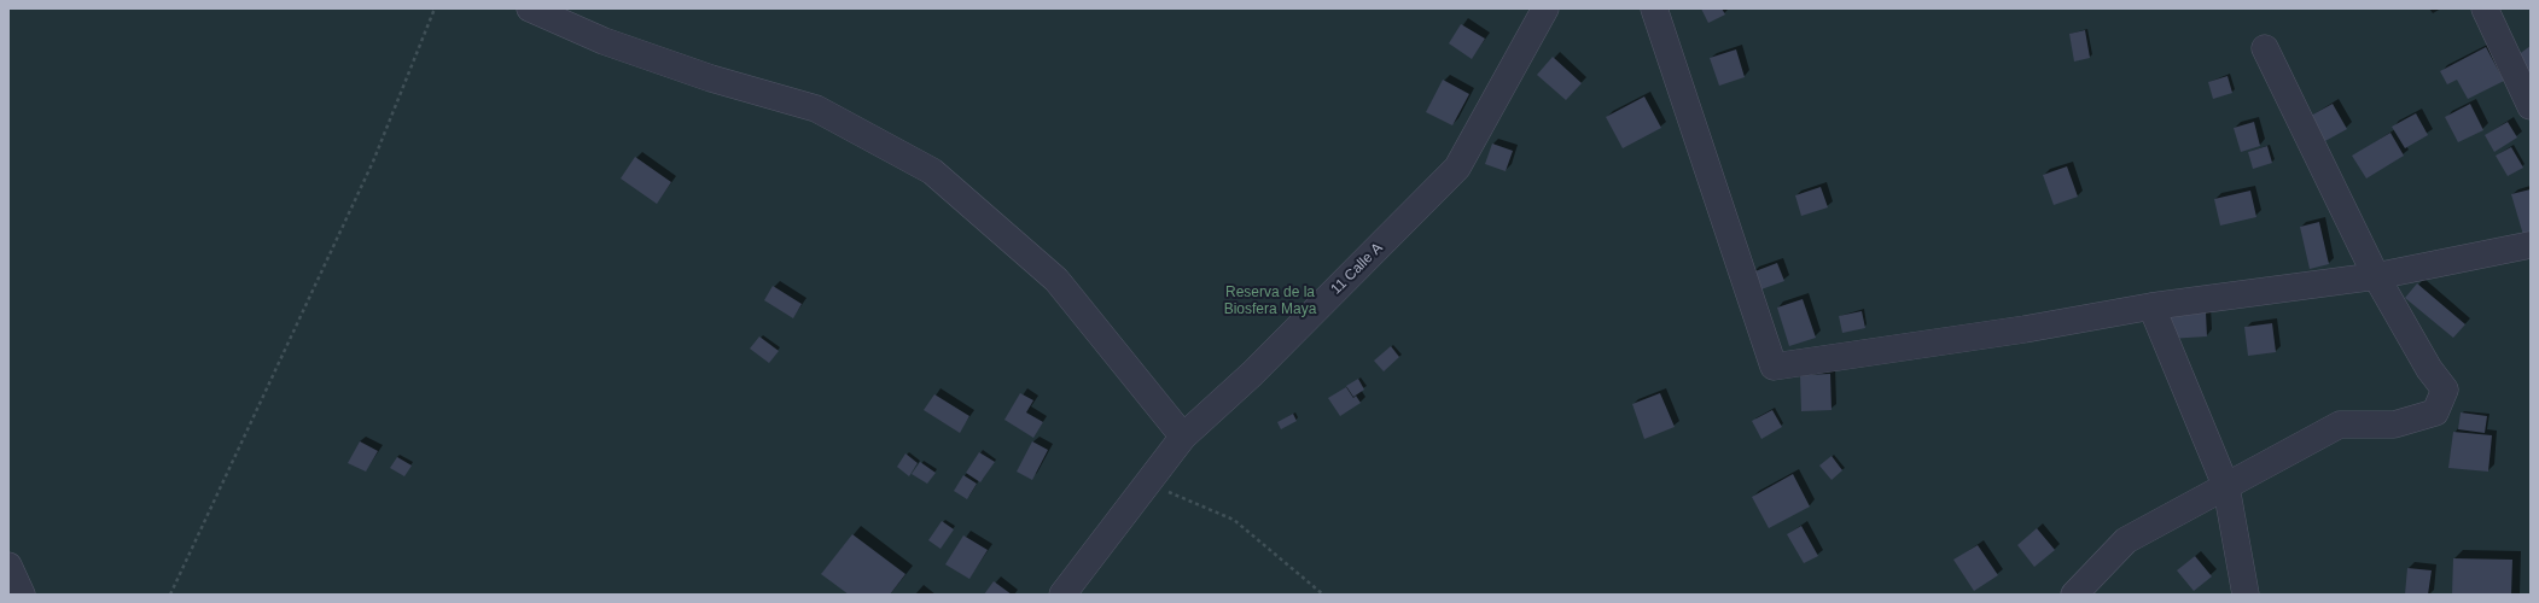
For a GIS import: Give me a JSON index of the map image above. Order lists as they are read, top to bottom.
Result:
{
  "streets": {
    "street": ["11 Calle A"]
  },
  "parks": ["Reserva de la Biosfera Maya"]
}
